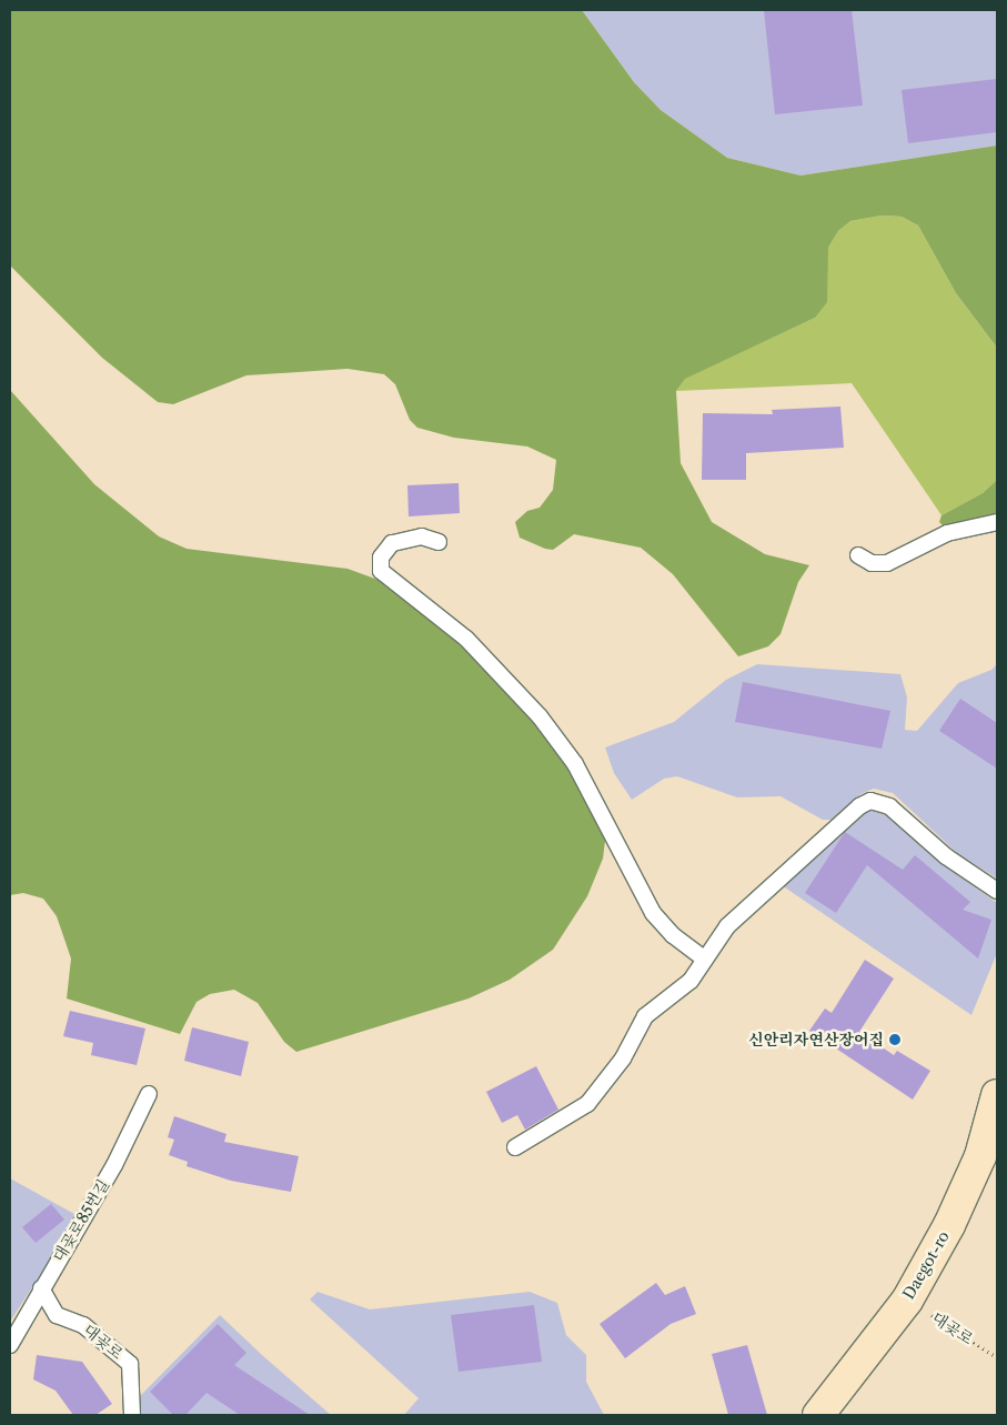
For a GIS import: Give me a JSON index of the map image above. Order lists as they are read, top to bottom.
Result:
{
  "streets": {
    "street": ["Daegot-ro"],
    "lane": ["대곶로85번길", "대곶로"]
  },
  "crossings": [
    ["대곶로85번길", "대곶로"],
    ["Daegot-ro", "대곶로"]
  ],
  "places": ["신안리자연산장어집"]
}
